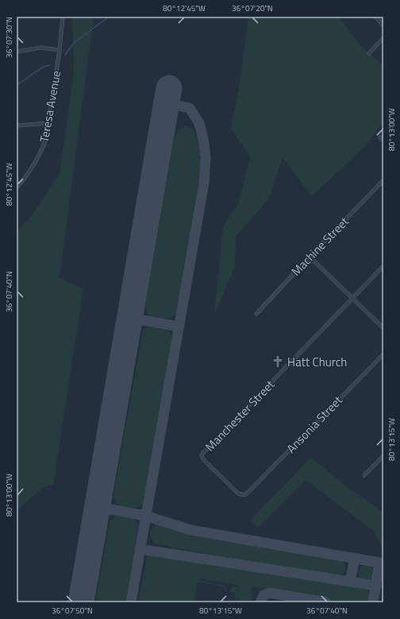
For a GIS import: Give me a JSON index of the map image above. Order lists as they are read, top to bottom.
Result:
{
  "streets": {
    "street": [
      "Teresa Avenue",
      "Machine Street",
      "Manchester Street",
      "Ansonia Street"
    ]
  },
  "crossings": [
    ["Manchester Street", "Ansonia Street"]
  ],
  "places": {
    "church": ["Hatt Church"]
  },
  "coordinates": [
    "80°12'45\"W",
    "36°07'20\"N",
    "36°07'30\"N",
    "80°13'00\"W",
    "36°07'40\"N",
    "80°13'15\"W",
    "36°07'50\"N"
  ]
}
